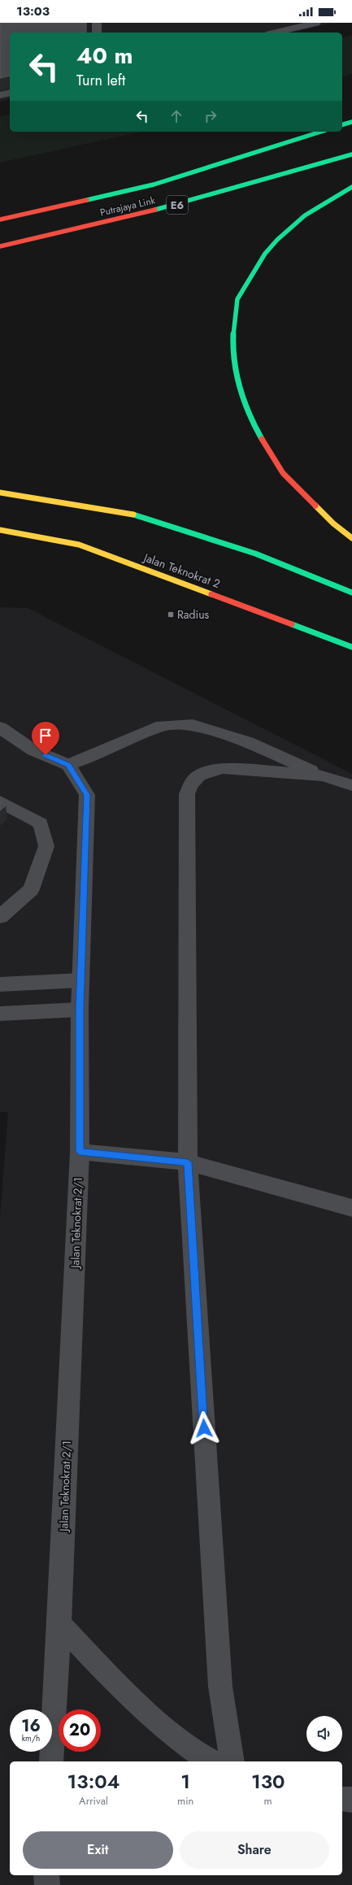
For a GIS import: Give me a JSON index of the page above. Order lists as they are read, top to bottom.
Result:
{
  "streets": {
    "main road": ["E6", "Putrajaya Link", "Jalan Teknokrat 2"],
    "street": ["Jalan Teknokrat 2/1"]
  },
  "places": {
    "transit": ["Radius"]
  },
  "page": {
    "status": "13:03",
    "turn": ["40 m", "Turn left"],
    "speed": "16 km/h",
    "limit": "20",
    "eta": [
      "13:04",
      "Arrival",
      "1",
      "min",
      "130",
      "m"
    ],
    "buttons": ["Exit", "Share"]
  }
}
